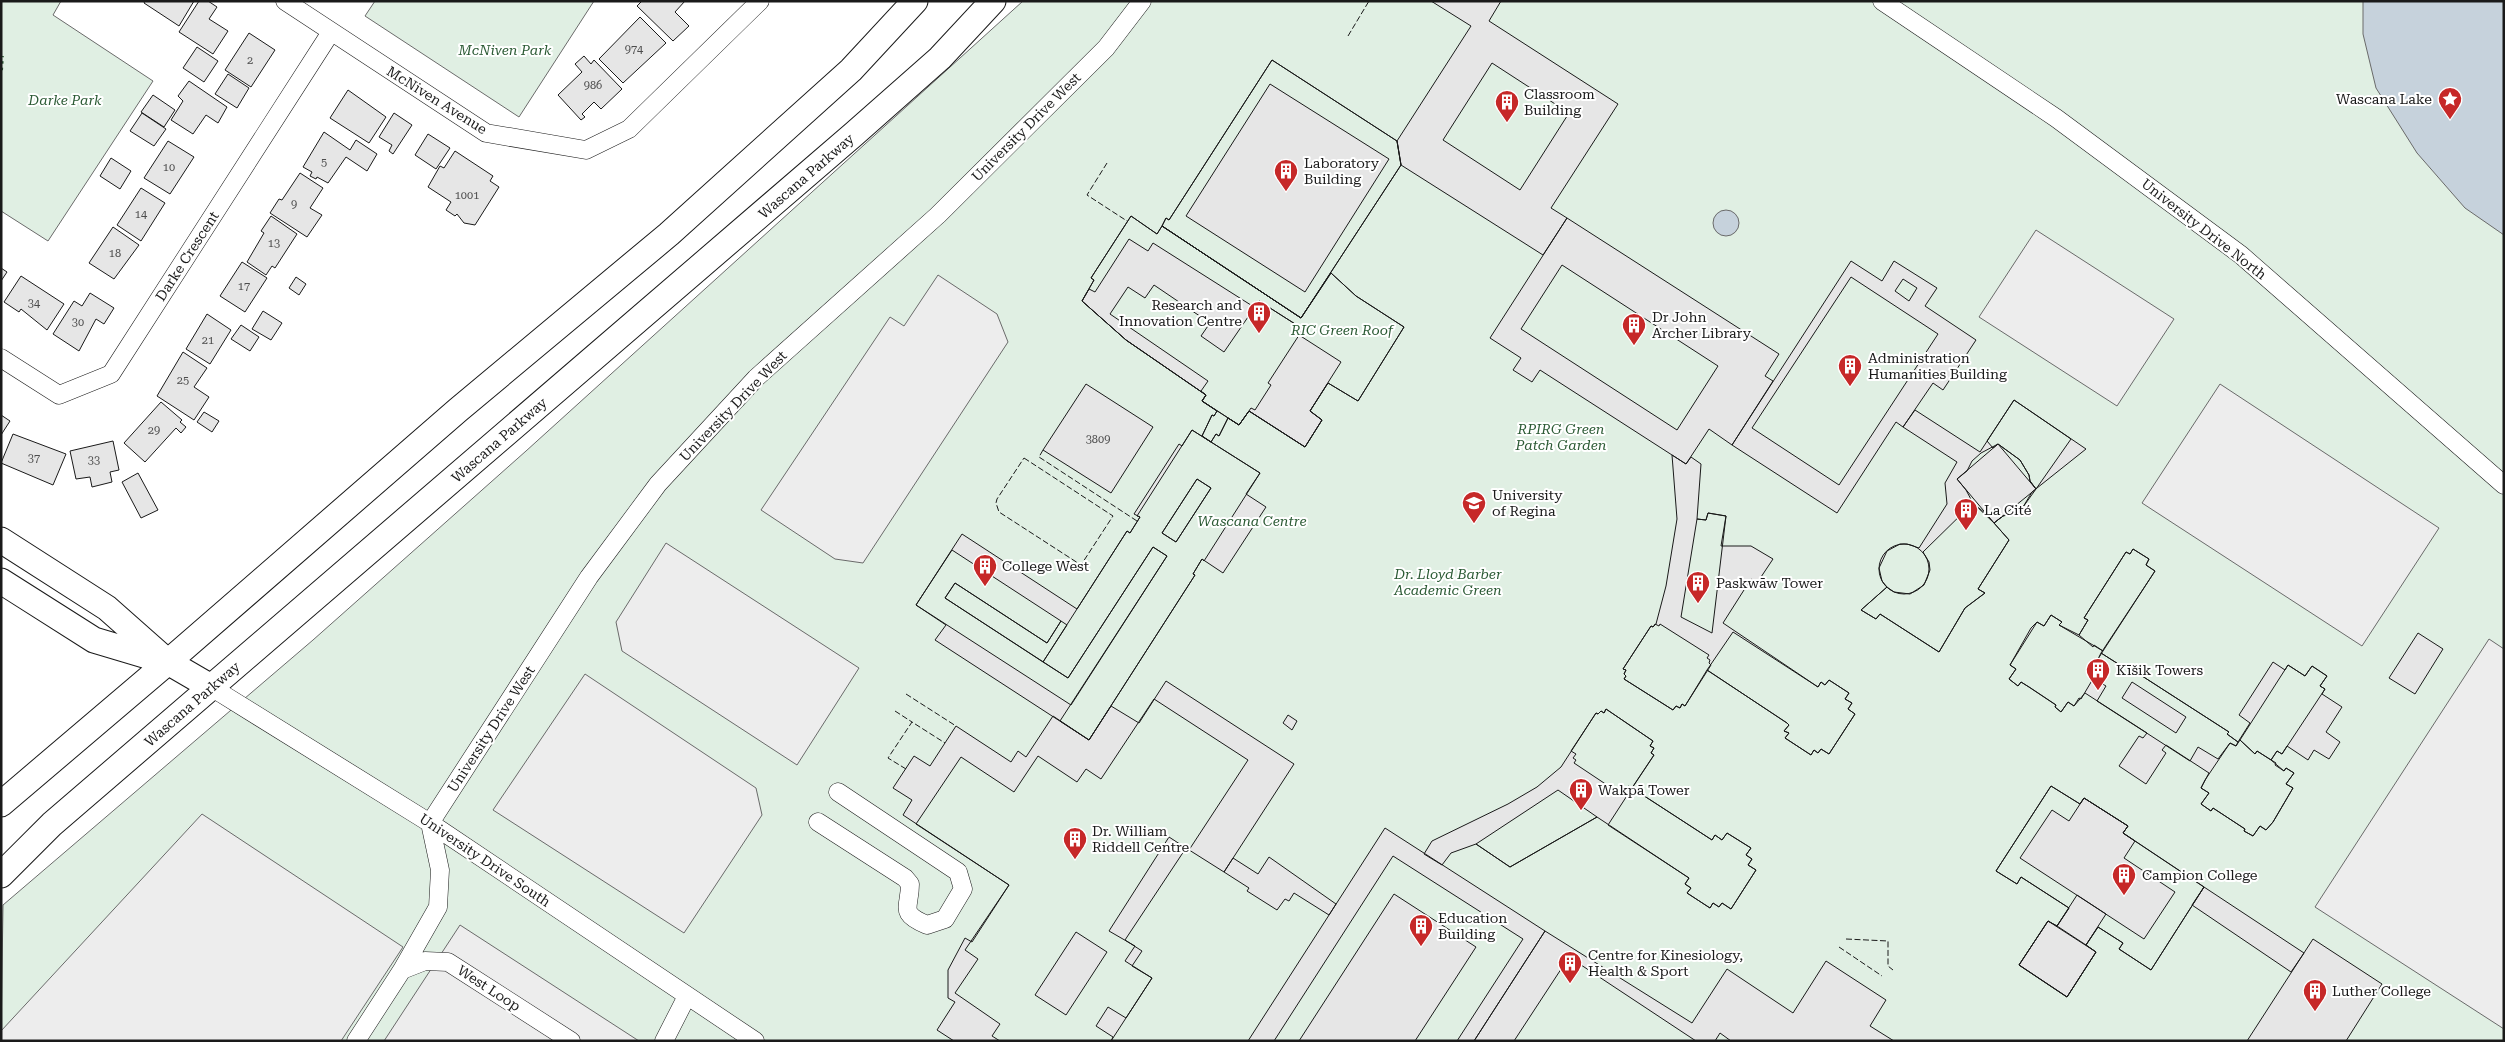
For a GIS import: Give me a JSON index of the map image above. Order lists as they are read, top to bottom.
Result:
{
  "streets": {
    "main road": ["Wascana Parkway"],
    "street": [
      "McNiven Avenue",
      "University Drive West",
      "University Drive North",
      "Darke Crescent",
      "University Drive South",
      "West Loop"
    ]
  },
  "crossings": [
    ["McNiven Avenue", "Darke Crescent"],
    ["University Drive West", "University Drive South"],
    ["Wascana Parkway", "University Drive South"]
  ],
  "parks": [
    "McNiven Park",
    "Darke Park",
    "RIC Green Roof",
    "RPIRG Green Patch Garden",
    "Wascana Centre",
    "Dr. Lloyd Barber Academic Green"
  ],
  "places": {
    "place": ["Wascana Lake"],
    "building": [
      "Classroom Building",
      "Laboratory Building",
      "Research and Innovation Centre",
      "Dr John Archer Library",
      "Administration Humanities Building",
      "La Cité",
      "College West",
      "Paskwāw Tower",
      "Kīšik Towers",
      "Wakpā Tower",
      "Dr. William Riddell Centre",
      "Campion College",
      "Education Building",
      "Centre for Kinesiology, Health & Sport",
      "Luther College"
    ],
    "school or university": ["University of Regina"]
  },
  "house_numbers": [
    "974",
    "2",
    "986",
    "5",
    "10",
    "1001",
    "9",
    "14",
    "13",
    "18",
    "17",
    "34",
    "30",
    "21",
    "25",
    "29",
    "3809",
    "37",
    "33"
  ]
}
